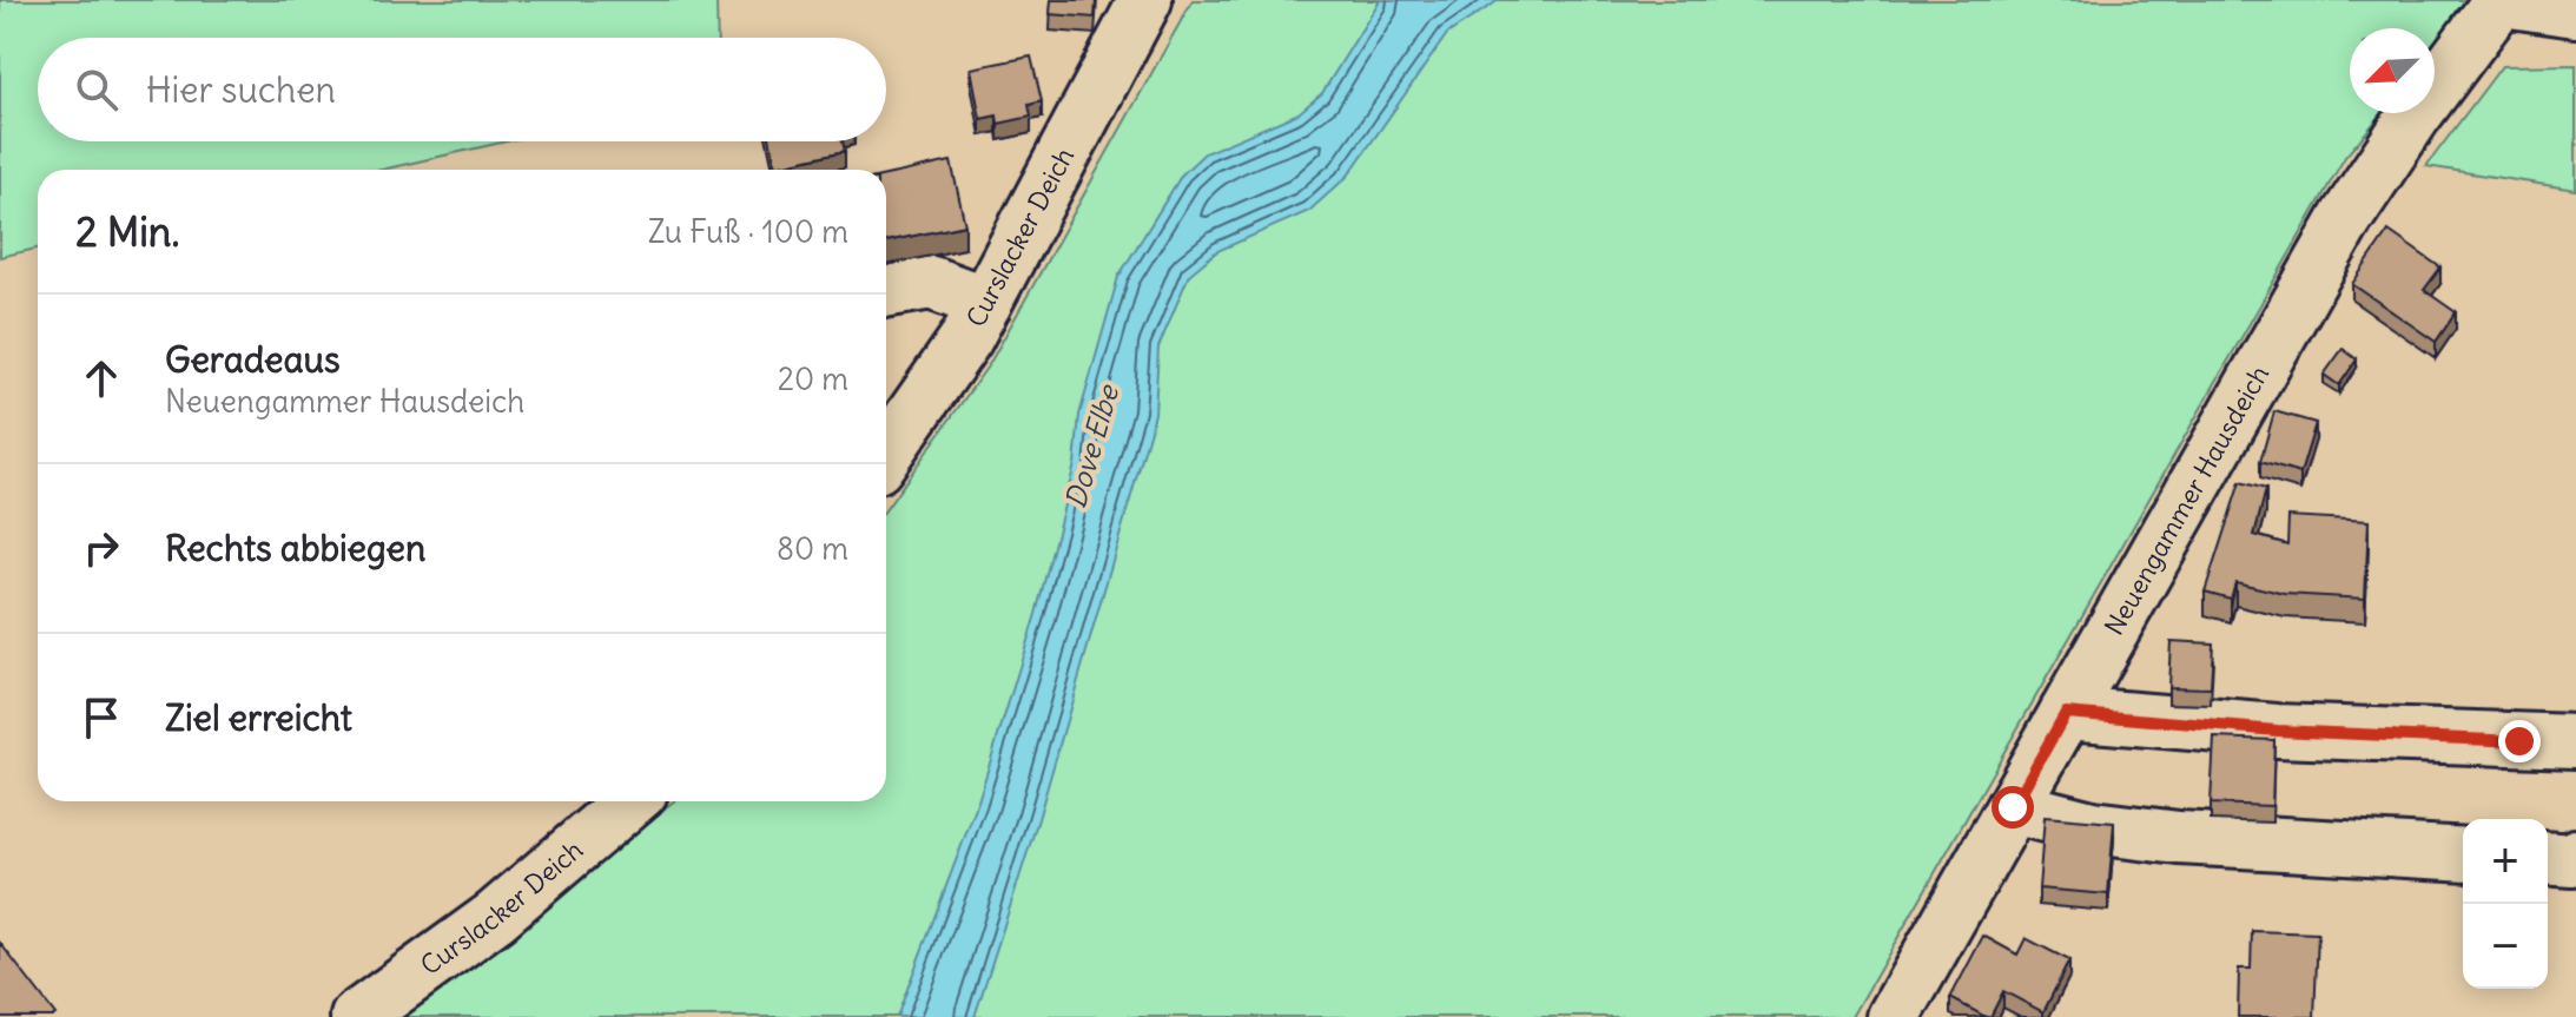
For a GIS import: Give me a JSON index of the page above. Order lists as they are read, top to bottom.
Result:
{
  "streets": {
    "street": ["Curslacker Deich", "Neuengammer Hausdeich"]
  },
  "water": ["Dove Elbe"],
  "north": "bottom left",
  "page": {
    "search": "Hier suchen",
    "heading": ["2 Min.", "Zu Fuß · 100 m"],
    "list": [
      ["Geradeaus", "Neuengammer Hausdeich", "20 m"],
      ["Rechts abbiegen", "80 m"],
      "Ziel erreicht"
    ],
    "map_buttons": ["+", "−"]
  }
}
